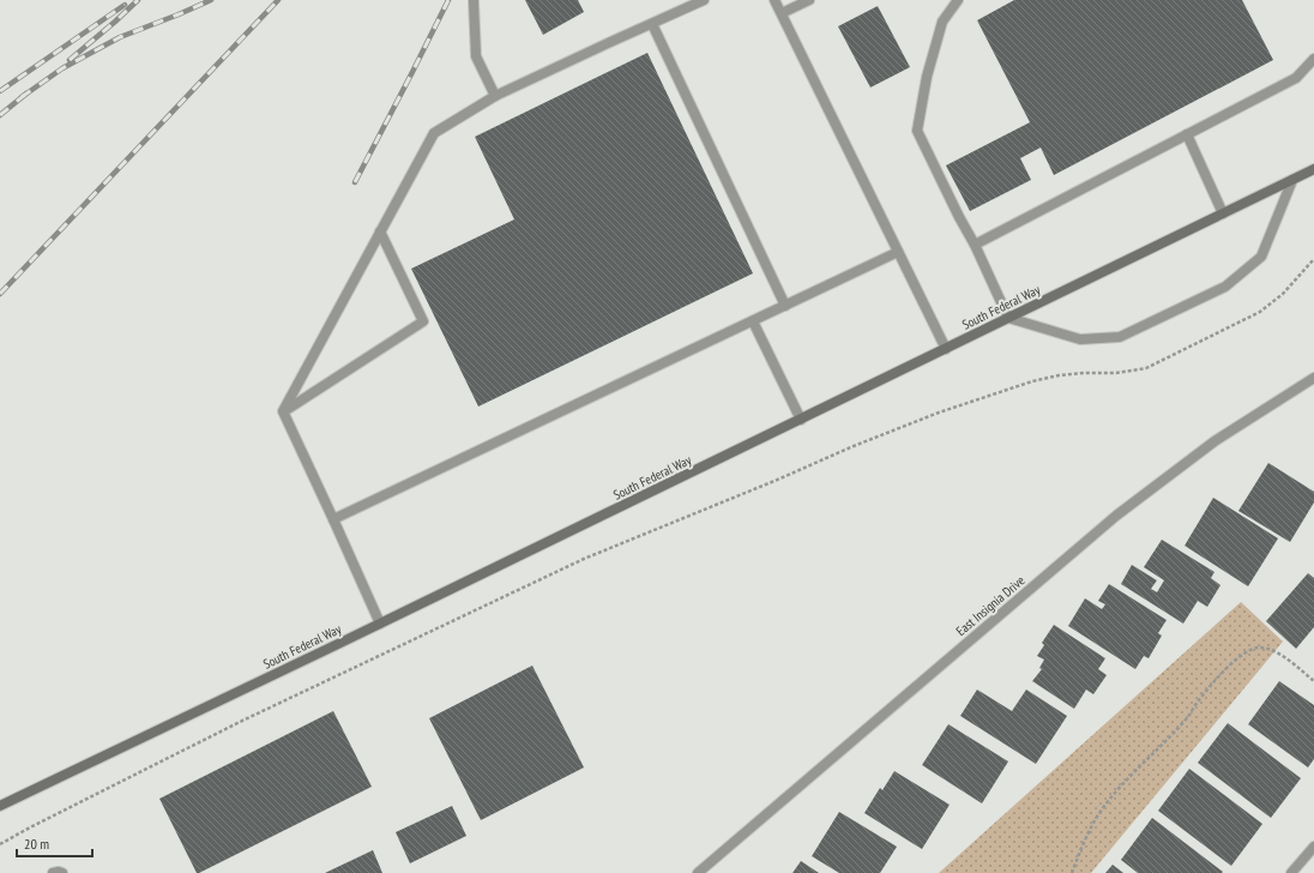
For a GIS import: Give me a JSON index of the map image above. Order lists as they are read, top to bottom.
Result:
{
  "streets": {
    "main road": ["South Federal Way"],
    "street": ["East Insignia Drive"]
  },
  "scale_bar": "20 m"
}
